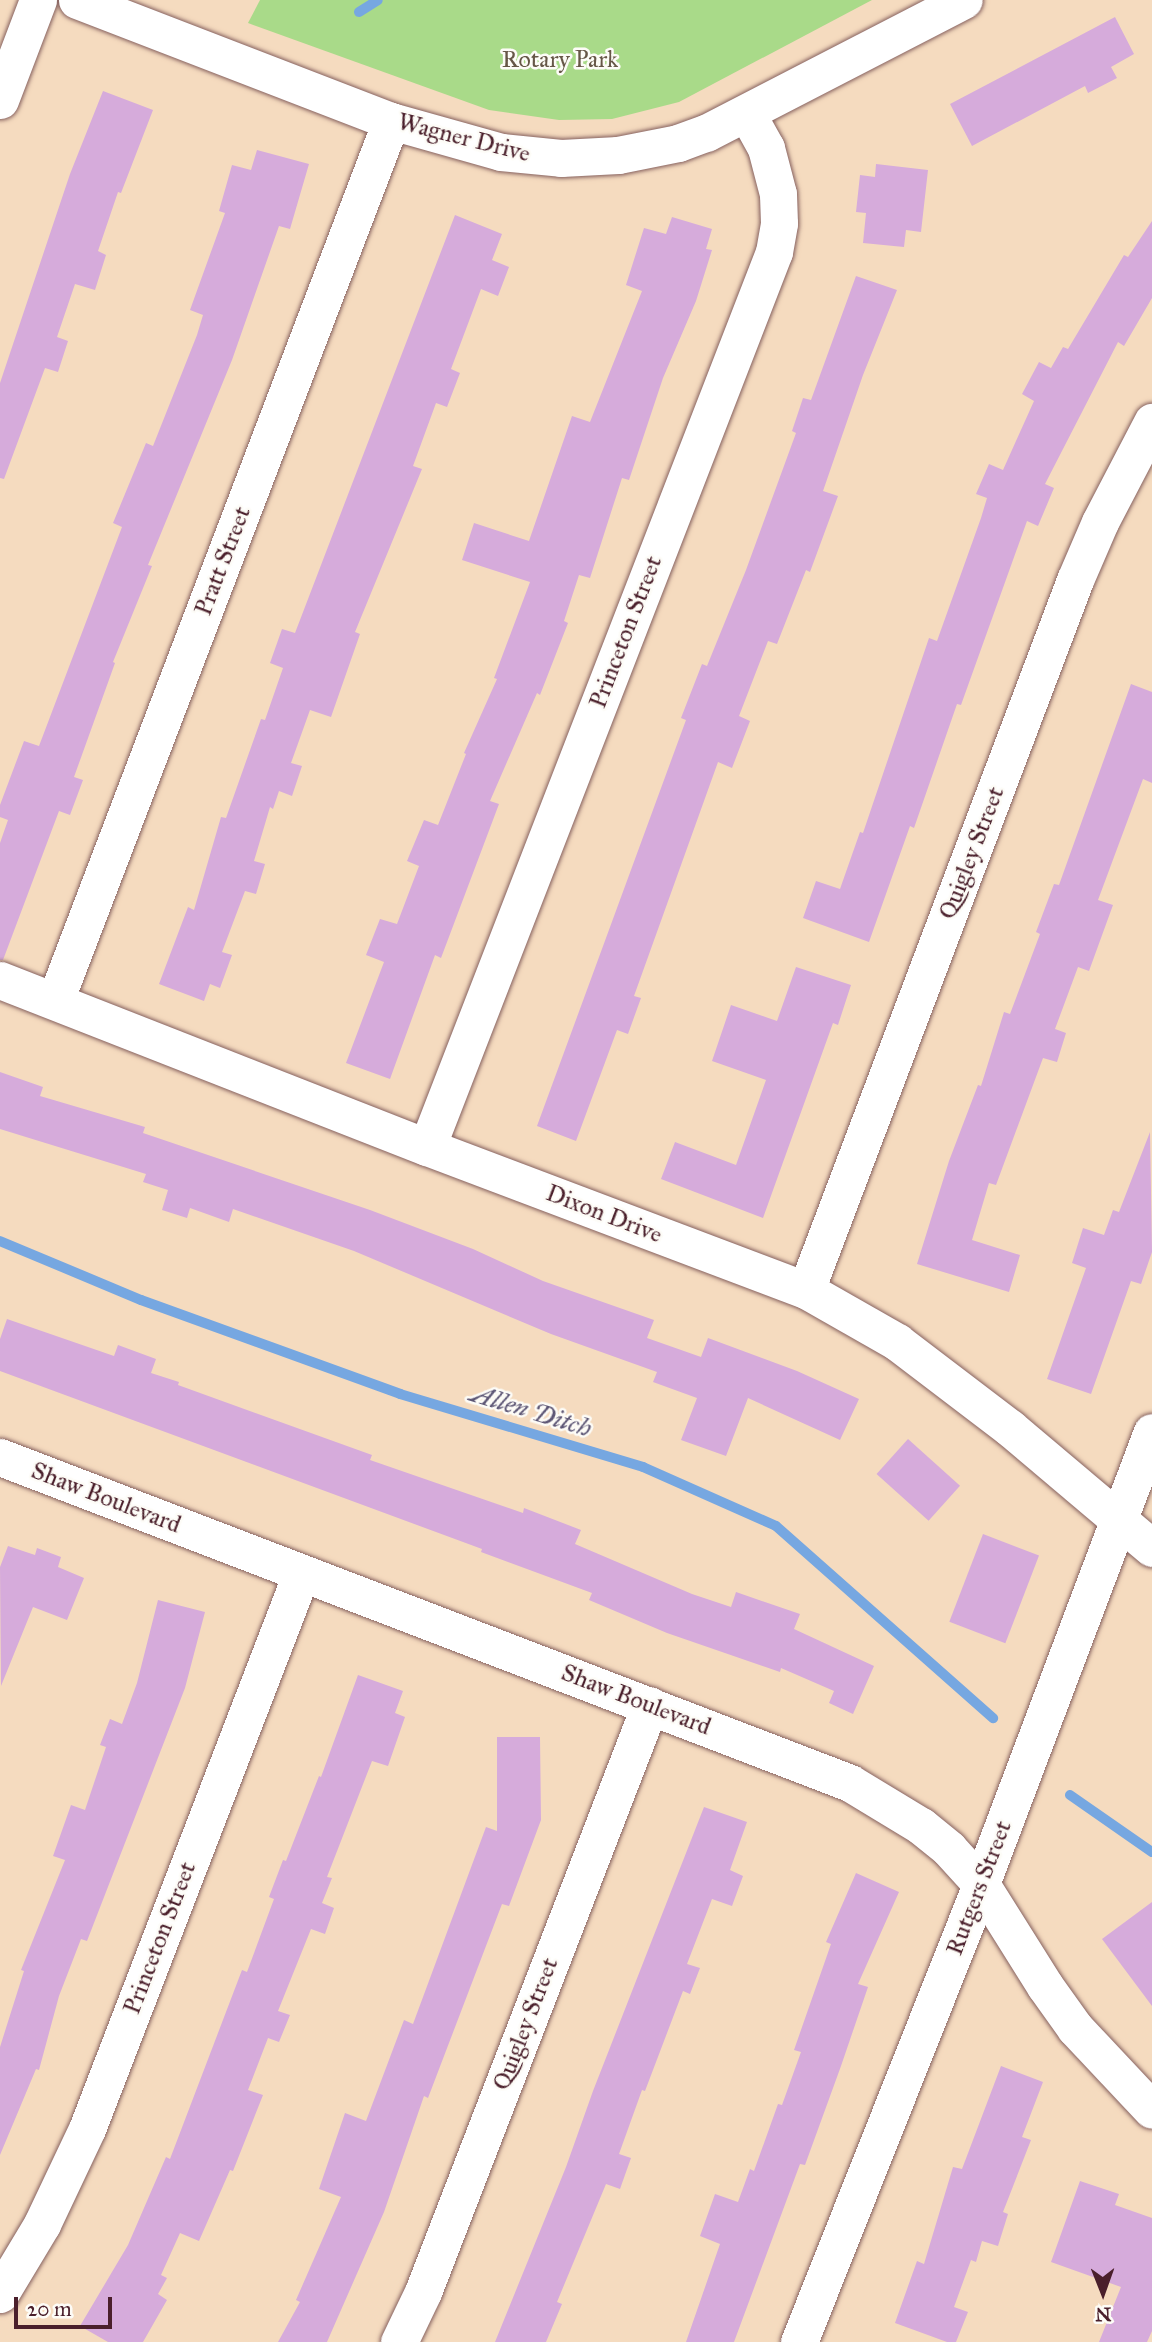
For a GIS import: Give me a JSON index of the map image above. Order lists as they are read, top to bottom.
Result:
{
  "streets": {
    "street": [
      "Wagner Drive",
      "Pratt Street",
      "Princeton Street",
      "Quigley Street",
      "Dixon Drive",
      "Shaw Boulevard",
      "Rutgers Street"
    ]
  },
  "crossings": [
    ["Wagner Drive", "Pratt Street"],
    ["Wagner Drive", "Princeton Street"],
    ["Pratt Street", "Dixon Drive"],
    ["Princeton Street", "Dixon Drive"],
    ["Princeton Street", "Shaw Boulevard"],
    ["Quigley Street", "Dixon Drive"],
    ["Quigley Street", "Shaw Boulevard"],
    ["Dixon Drive", "Rutgers Street"],
    ["Shaw Boulevard", "Rutgers Street"]
  ],
  "water": ["Allen Ditch"],
  "parks": ["Rotary Park"],
  "scale_bar": "20 m",
  "north": "bottom"
}
